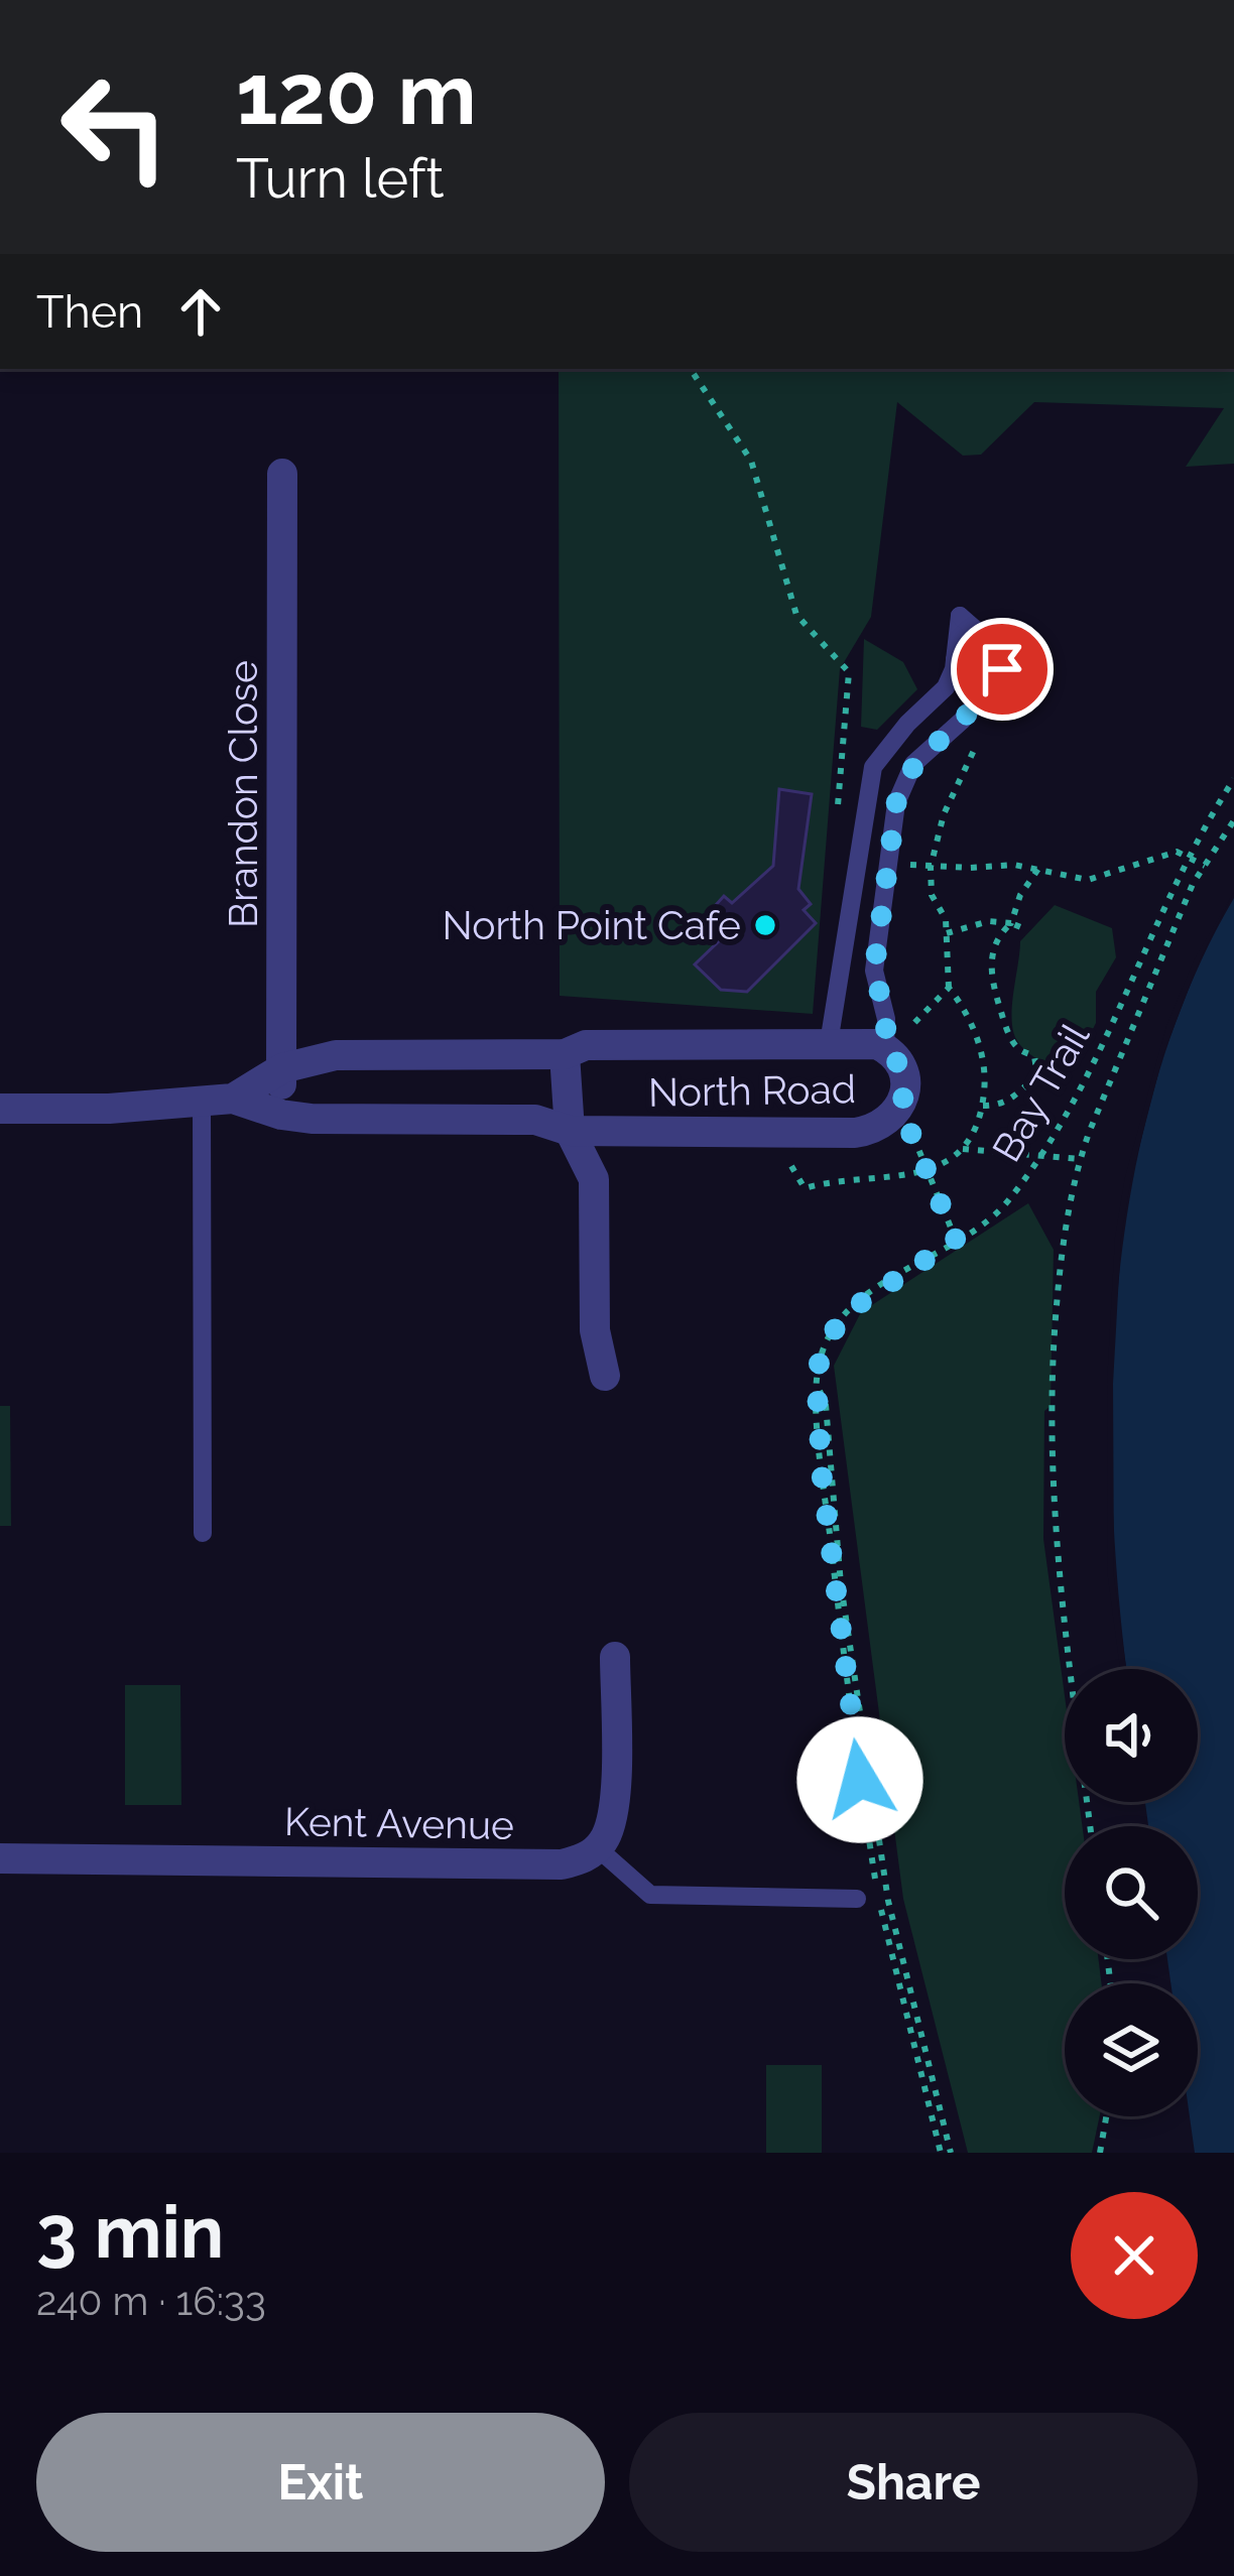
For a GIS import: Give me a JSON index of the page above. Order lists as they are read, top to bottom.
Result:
{
  "streets": {
    "street": ["Brandon Close", "North Road", "Kent Avenue"],
    "path": ["Bay Trail"]
  },
  "crossings": [
    ["Brandon Close", "North Road"]
  ],
  "places": ["North Point Cafe"],
  "page": {
    "turn": ["120 m", "Turn left"],
    "then": "Then",
    "heading": ["3 min", "240 m · 16:33"],
    "buttons": ["Exit", "Share"]
  }
}
